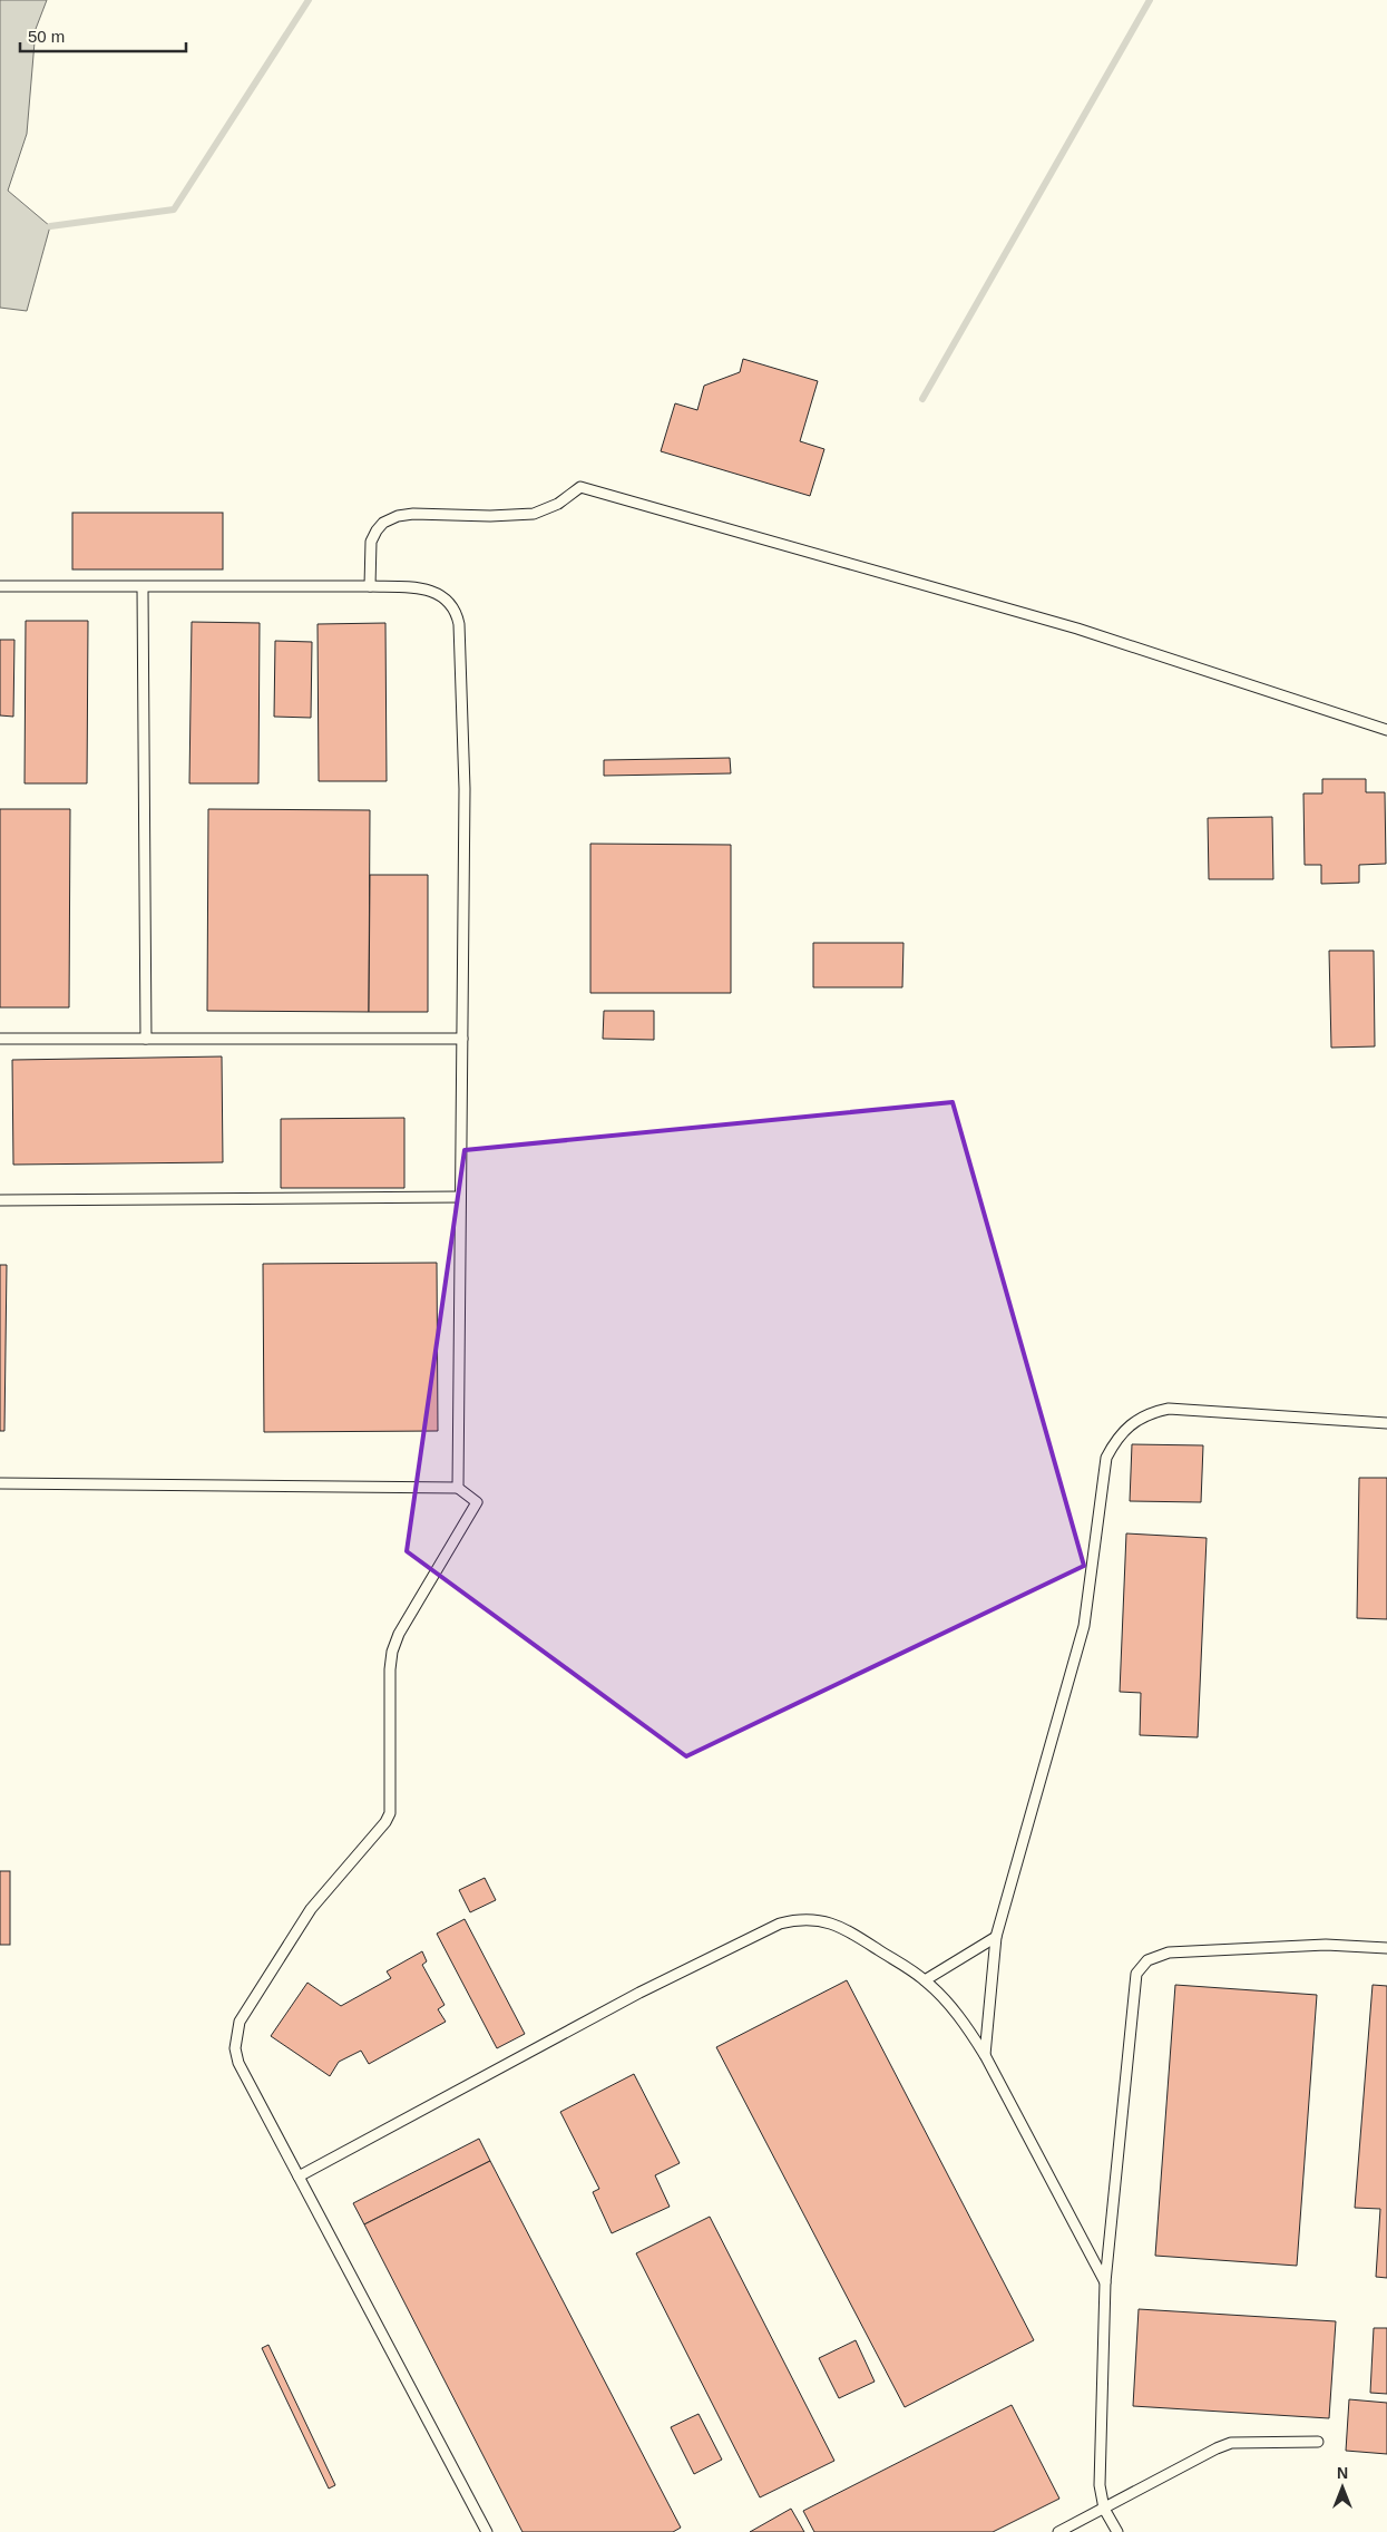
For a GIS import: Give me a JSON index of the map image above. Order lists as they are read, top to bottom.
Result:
{
  "scale_bar": "50 m",
  "north": "top"
}
